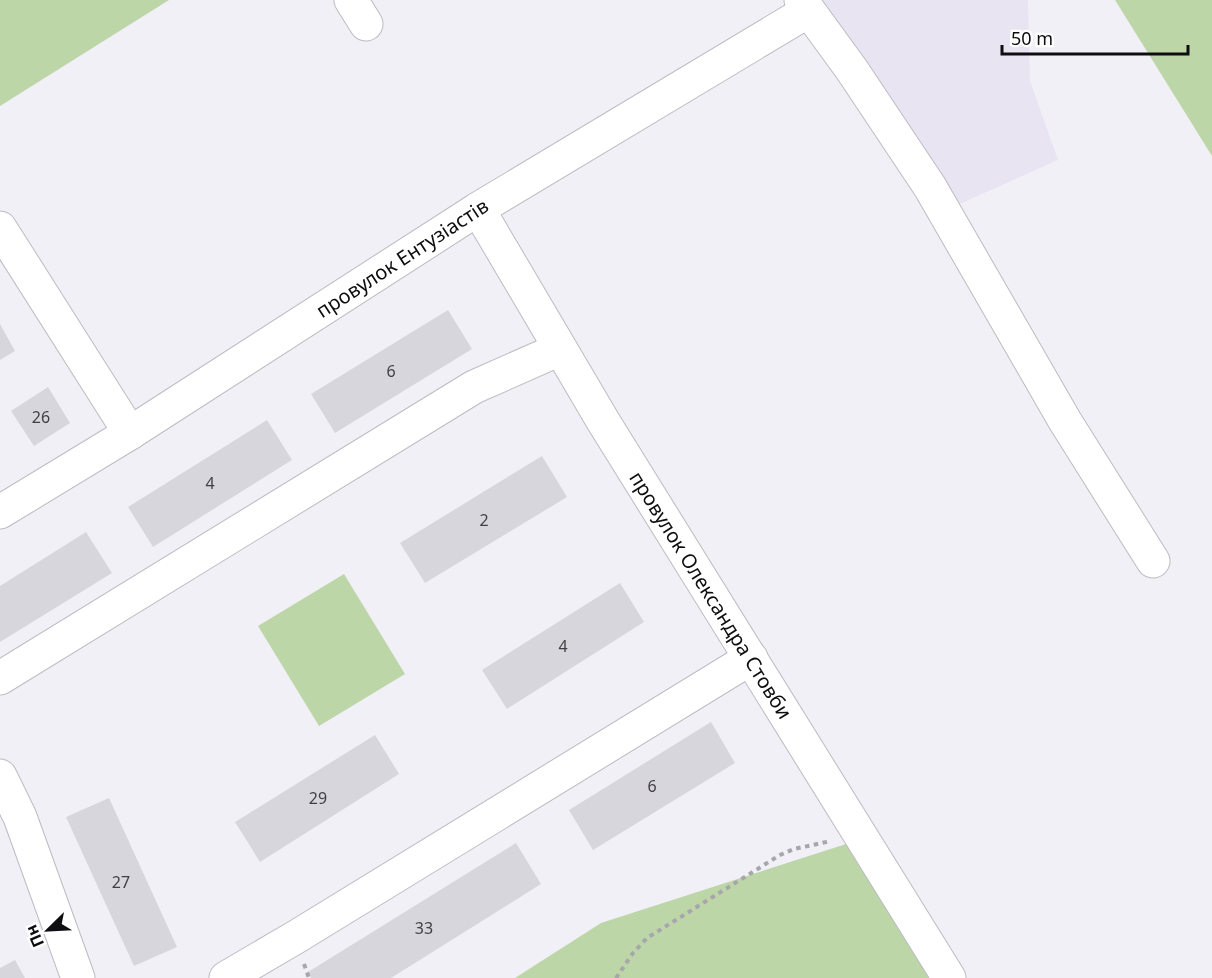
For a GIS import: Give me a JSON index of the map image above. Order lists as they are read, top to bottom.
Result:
{
  "streets": {
    "street": ["провулок Ентузіастів", "провулок Олександра Стовби"]
  },
  "crossings": [
    ["провулок Ентузіастів", "провулок Олександра Стовби"]
  ],
  "house_numbers": [
    "6",
    "26",
    "4",
    "2",
    "4",
    "6",
    "29",
    "27",
    "33"
  ],
  "scale_bar": "50 m",
  "north": "bottom left"
}
